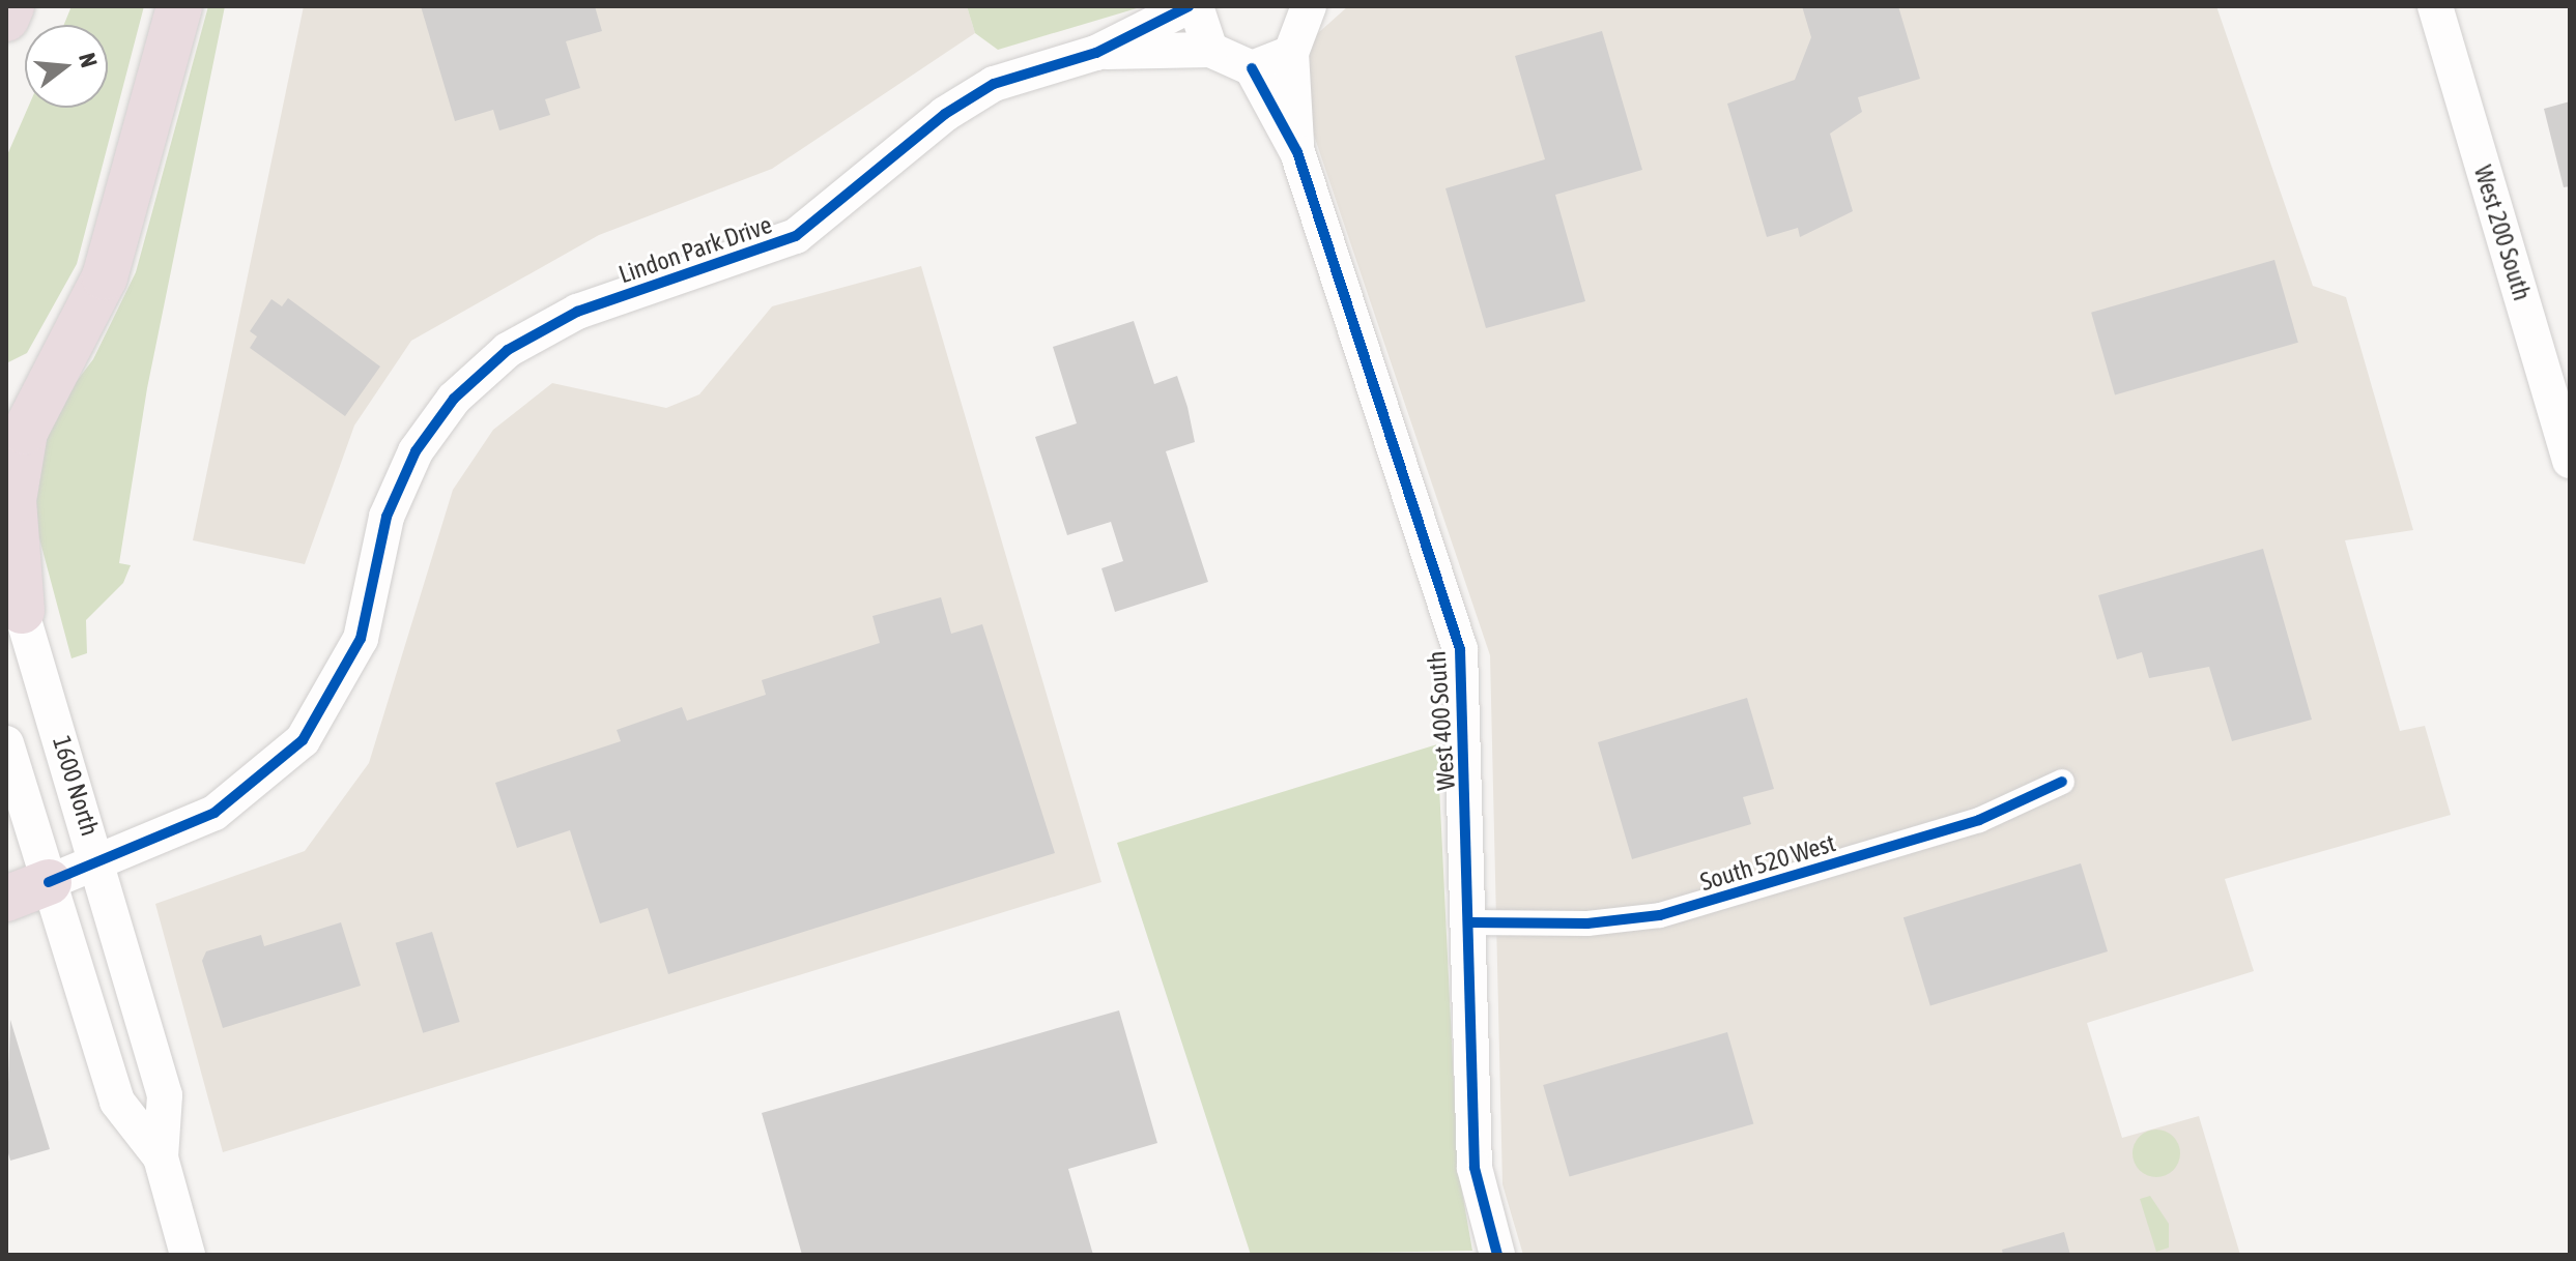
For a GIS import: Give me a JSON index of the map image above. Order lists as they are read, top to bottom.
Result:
{
  "streets": {
    "street": [
      "West 200 South",
      "Lindon Park Drive",
      "West 400 South",
      "1600 North",
      "South 520 West"
    ]
  },
  "crossings": [
    ["Lindon Park Drive", "1600 North"],
    ["West 400 South", "South 520 West"]
  ],
  "north": "right"
}
